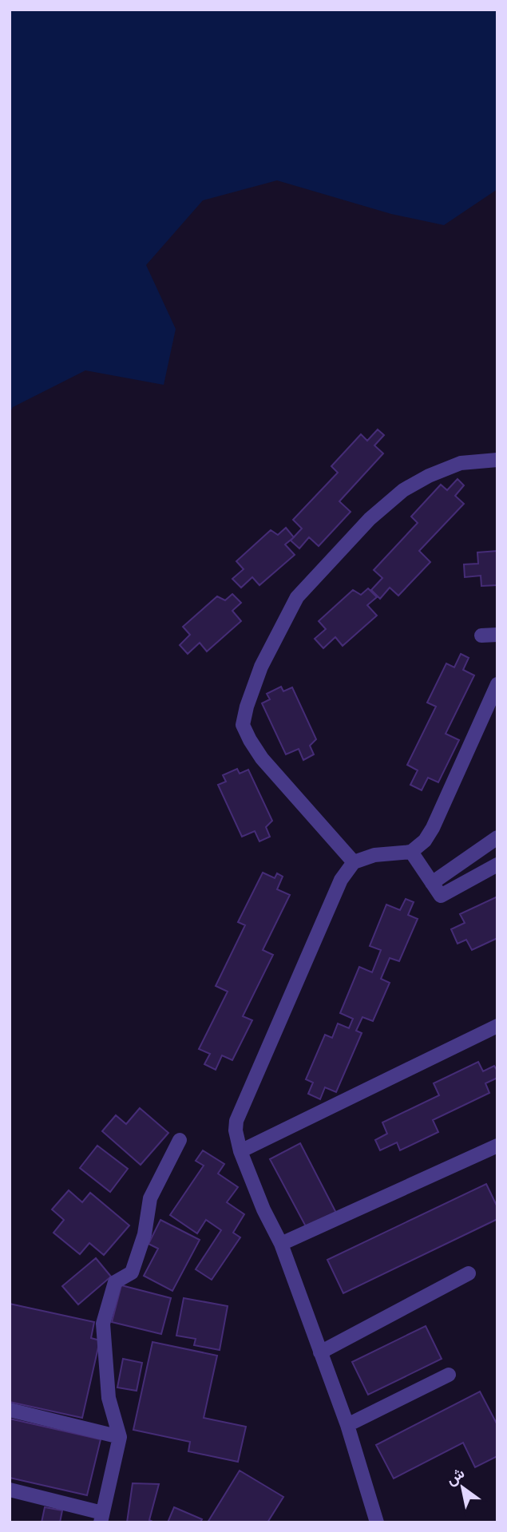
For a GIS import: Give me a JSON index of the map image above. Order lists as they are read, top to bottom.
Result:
{
  "north": "top left"
}
